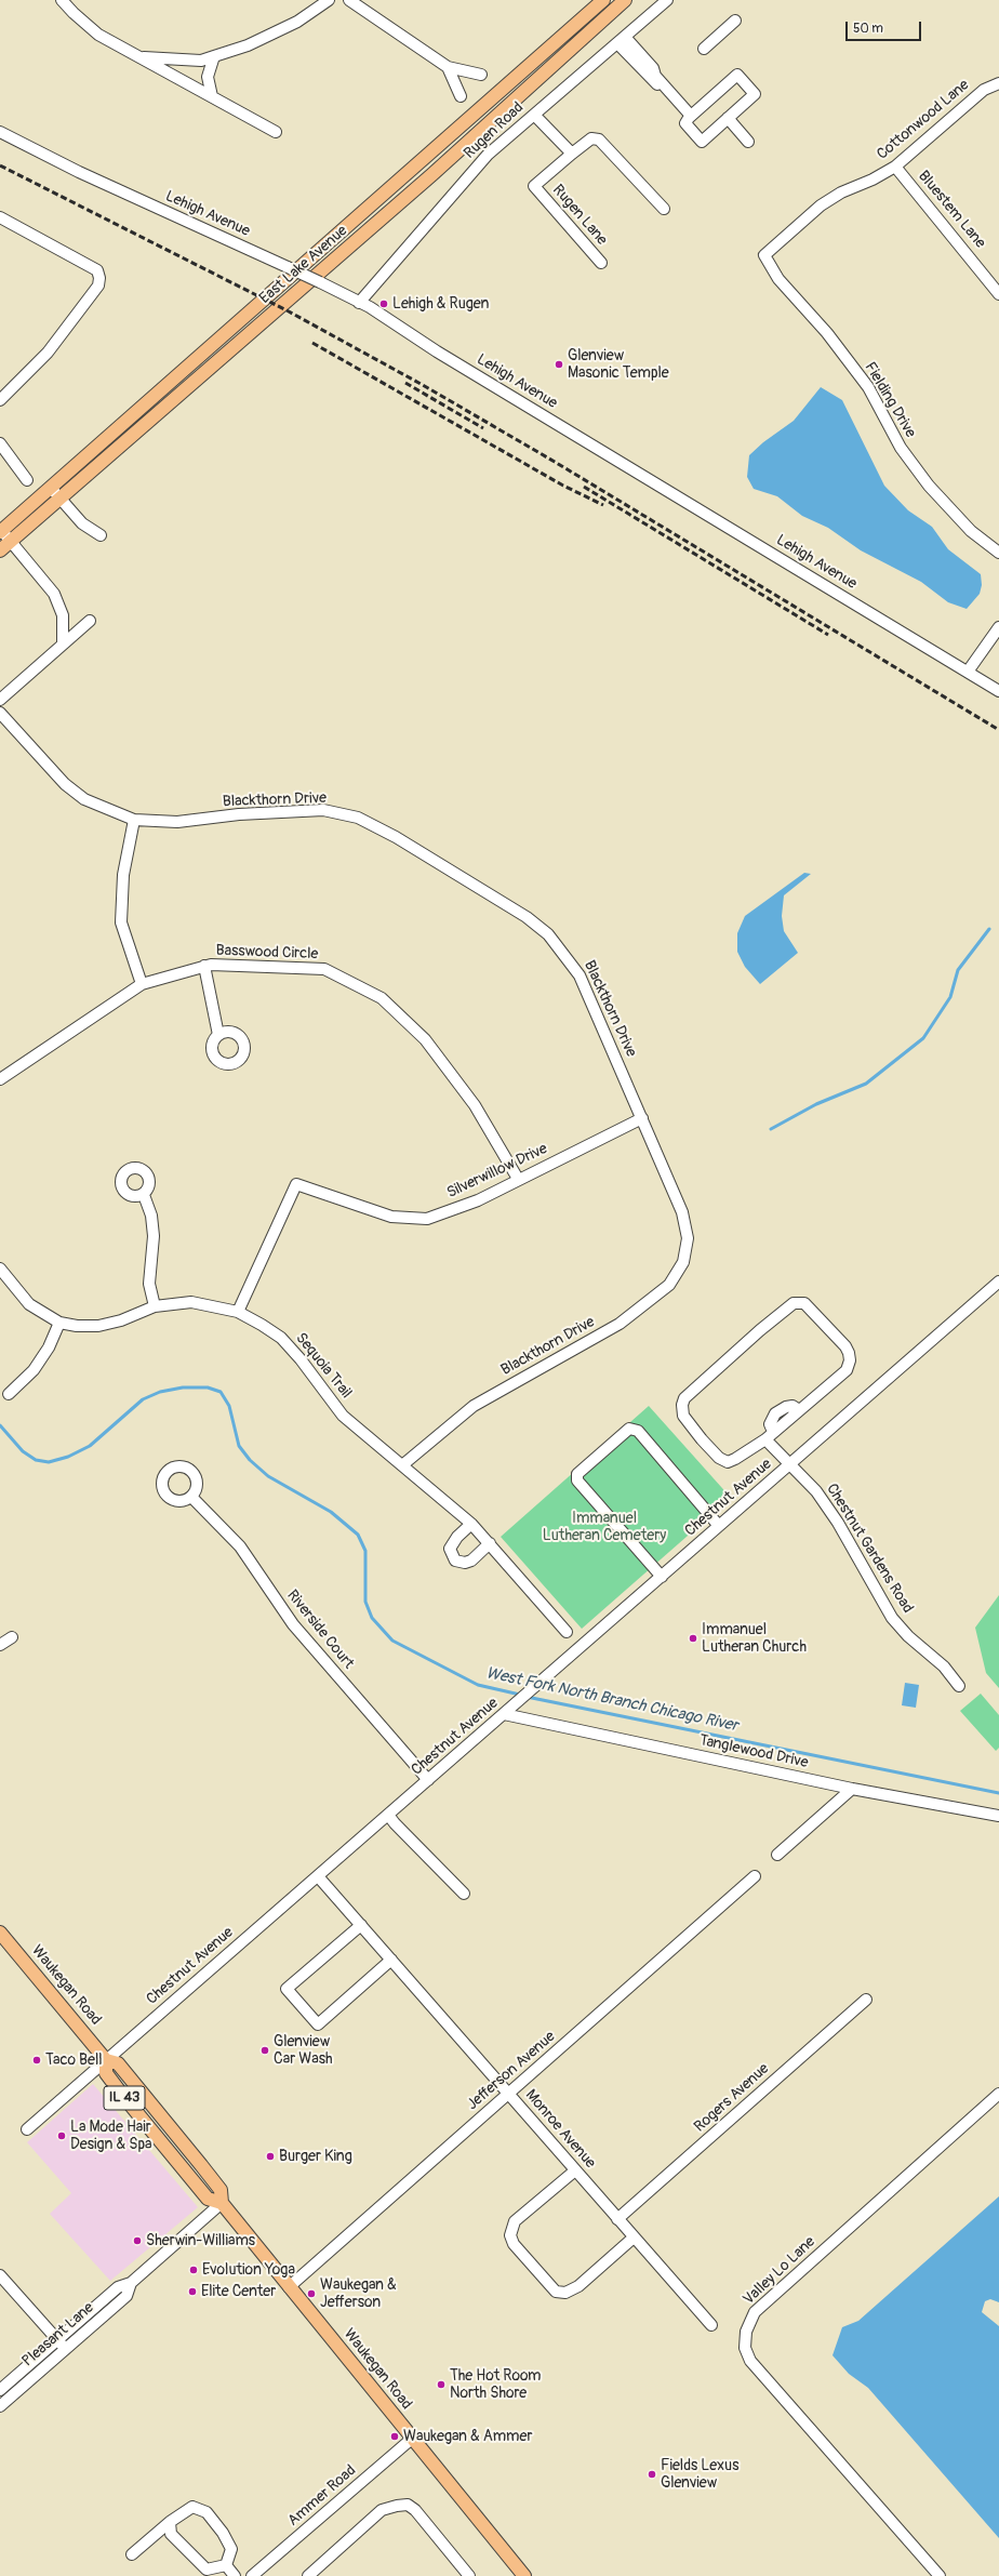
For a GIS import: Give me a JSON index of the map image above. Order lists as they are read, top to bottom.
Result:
{
  "streets": {
    "main road": ["East Lake Avenue", "Waukegan Road", "IL 43"],
    "street": [
      "Cottonwood Lane",
      "Rugen Road",
      "Bluestem Lane",
      "Lehigh Avenue",
      "Rugen Lane",
      "Fielding Drive",
      "Blackthorn Drive",
      "Basswood Circle",
      "Silverwillow Drive",
      "Sequoia Trail",
      "Chestnut Avenue",
      "Chestnut Gardens Road",
      "Riverside Court",
      "Tanglewood Drive",
      "Jefferson Avenue",
      "Rogers Avenue",
      "Monroe Avenue",
      "Valley Lo Lane",
      "Pleasant Lane",
      "Ammer Road"
    ]
  },
  "crossings": [
    ["Cottonwood Lane", "Bluestem Lane"],
    ["Cottonwood Lane", "Fielding Drive"],
    ["Rugen Road", "Lehigh Avenue"],
    ["Blackthorn Drive", "Silverwillow Drive"],
    ["Blackthorn Drive", "Sequoia Trail"],
    ["Basswood Circle", "Silverwillow Drive"],
    ["Silverwillow Drive", "Sequoia Trail"],
    ["Chestnut Avenue", "Chestnut Gardens Road"],
    ["Chestnut Avenue", "Riverside Court"],
    ["Chestnut Avenue", "Tanglewood Drive"],
    ["Chestnut Avenue", "Waukegan Road"],
    ["Chestnut Avenue", "Monroe Avenue"],
    ["Waukegan Road", "Jefferson Avenue"],
    ["Waukegan Road", "Pleasant Lane"],
    ["Waukegan Road", "Ammer Road"],
    ["Jefferson Avenue", "Monroe Avenue"],
    ["Rogers Avenue", "Monroe Avenue"]
  ],
  "water": ["West Fork North Branch Chicago River"],
  "parks": ["Immanuel Lutheran Cemetery"],
  "places": [
    "Lehigh & Rugen",
    "Glenview Masonic Temple",
    "Immanuel Lutheran Church",
    "Glenview Car Wash",
    "Taco Bell",
    "La Mode Hair Design & Spa",
    "Burger King",
    "Sherwin-Williams",
    "Evolution Yoga",
    "Elite Center",
    "Waukegan & Jefferson",
    "The Hot Room North Shore",
    "Waukegan & Ammer",
    "Fields Lexus Glenview"
  ],
  "scale_bar": "50 m"
}
